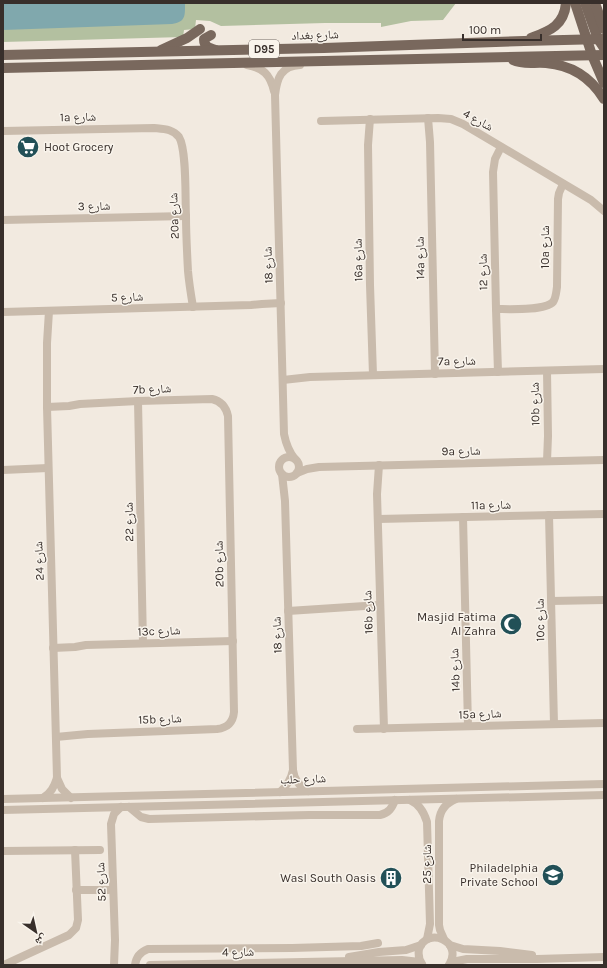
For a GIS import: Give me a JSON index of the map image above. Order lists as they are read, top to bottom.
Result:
{
  "streets": {
    "main road": ["شارع بغداد", "D95"],
    "street": [
      "1a شارع",
      "شارع 4",
      "شارع 3",
      "20a شارع",
      "10a شارع",
      "14a شارع",
      "16a شارع",
      "شارع 18",
      "شارع 12",
      "شارع 5",
      "7a شارع",
      "7b شارع",
      "10b شارع",
      "9a شارع",
      "11a شارع",
      "شارع 22",
      "شارع 24",
      "20b شارع",
      "16b شارع",
      "10c شارع",
      "13c شارع",
      "14b شارع",
      "15a شارع",
      "15b شارع",
      "شارع حلب",
      "شارع 25",
      "شارع 52"
    ]
  },
  "crossings": [
    ["D95", "شارع 18"],
    ["1a شارع", "20a شارع"],
    ["شارع 4", "10a شارع"],
    ["شارع 4", "14a شارع"],
    ["شارع 4", "16a شارع"],
    ["شارع 4", "شارع 12"],
    ["شارع 4", "شارع 25"],
    ["شارع 3", "20a شارع"],
    ["20a شارع", "شارع 5"],
    ["10a شارع", "شارع 12"],
    ["14a شارع", "7a شارع"],
    ["16a شارع", "7a شارع"],
    ["شارع 18", "شارع 5"],
    ["شارع 18", "7a شارع"],
    ["شارع 18", "9a شارع"],
    ["شارع 18", "شارع حلب"],
    ["شارع 12", "7a شارع"],
    ["شارع 5", "شارع 24"],
    ["7a شارع", "10b شارع"],
    ["7b شارع", "شارع 22"],
    ["7b شارع", "شارع 24"],
    ["7b شارع", "20b شارع"],
    ["10b شارع", "9a شارع"],
    ["9a شارع", "16b شارع"],
    ["11a شارع", "16b شارع"],
    ["11a شارع", "10c شارع"],
    ["11a شارع", "14b شارع"],
    ["شارع 22", "13c شارع"],
    ["شارع 24", "13c شارع"],
    ["شارع 24", "15b شارع"],
    ["20b شارع", "13c شارع"],
    ["20b شارع", "15b شارع"],
    ["16b شارع", "15a شارع"],
    ["10c شارع", "15a شارع"],
    ["14b شارع", "15a شارع"],
    ["شارع حلب", "شارع 25"],
    ["شارع حلب", "شارع 52"]
  ],
  "places": {
    "supermarket": ["Hoot Grocery"],
    "mosque": ["Masjid Fatima Al Zahra"],
    "school or university": ["Philadelphia Private School"],
    "building": ["Wasl South Oasis"]
  },
  "scale_bar": "100 m",
  "north": "bottom right"
}
